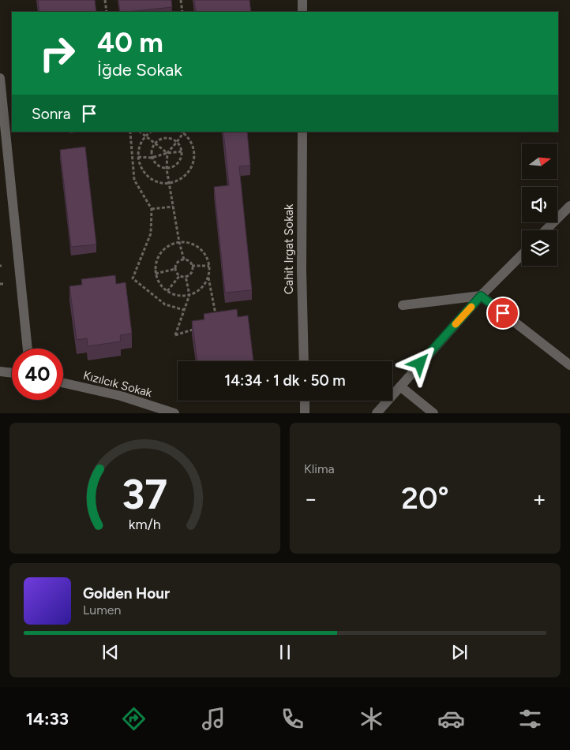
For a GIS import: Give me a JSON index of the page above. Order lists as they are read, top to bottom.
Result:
{
  "streets": {
    "street": ["Cahit Irgat Sokak", "Kızılcık Sokak"]
  },
  "north": "right",
  "page": {
    "turn": ["40 m", "İğde Sokak"],
    "then": "Sonra",
    "limit": "40",
    "trip": "14:34 · 1 dk · 50 m",
    "tile": "Klima",
    "heat": ["−", "20°", "+"],
    "song": ["Golden Hour", "Lumen"],
    "tabs": "14:33",
    "gauge": ["37", "km/h"]
  }
}
